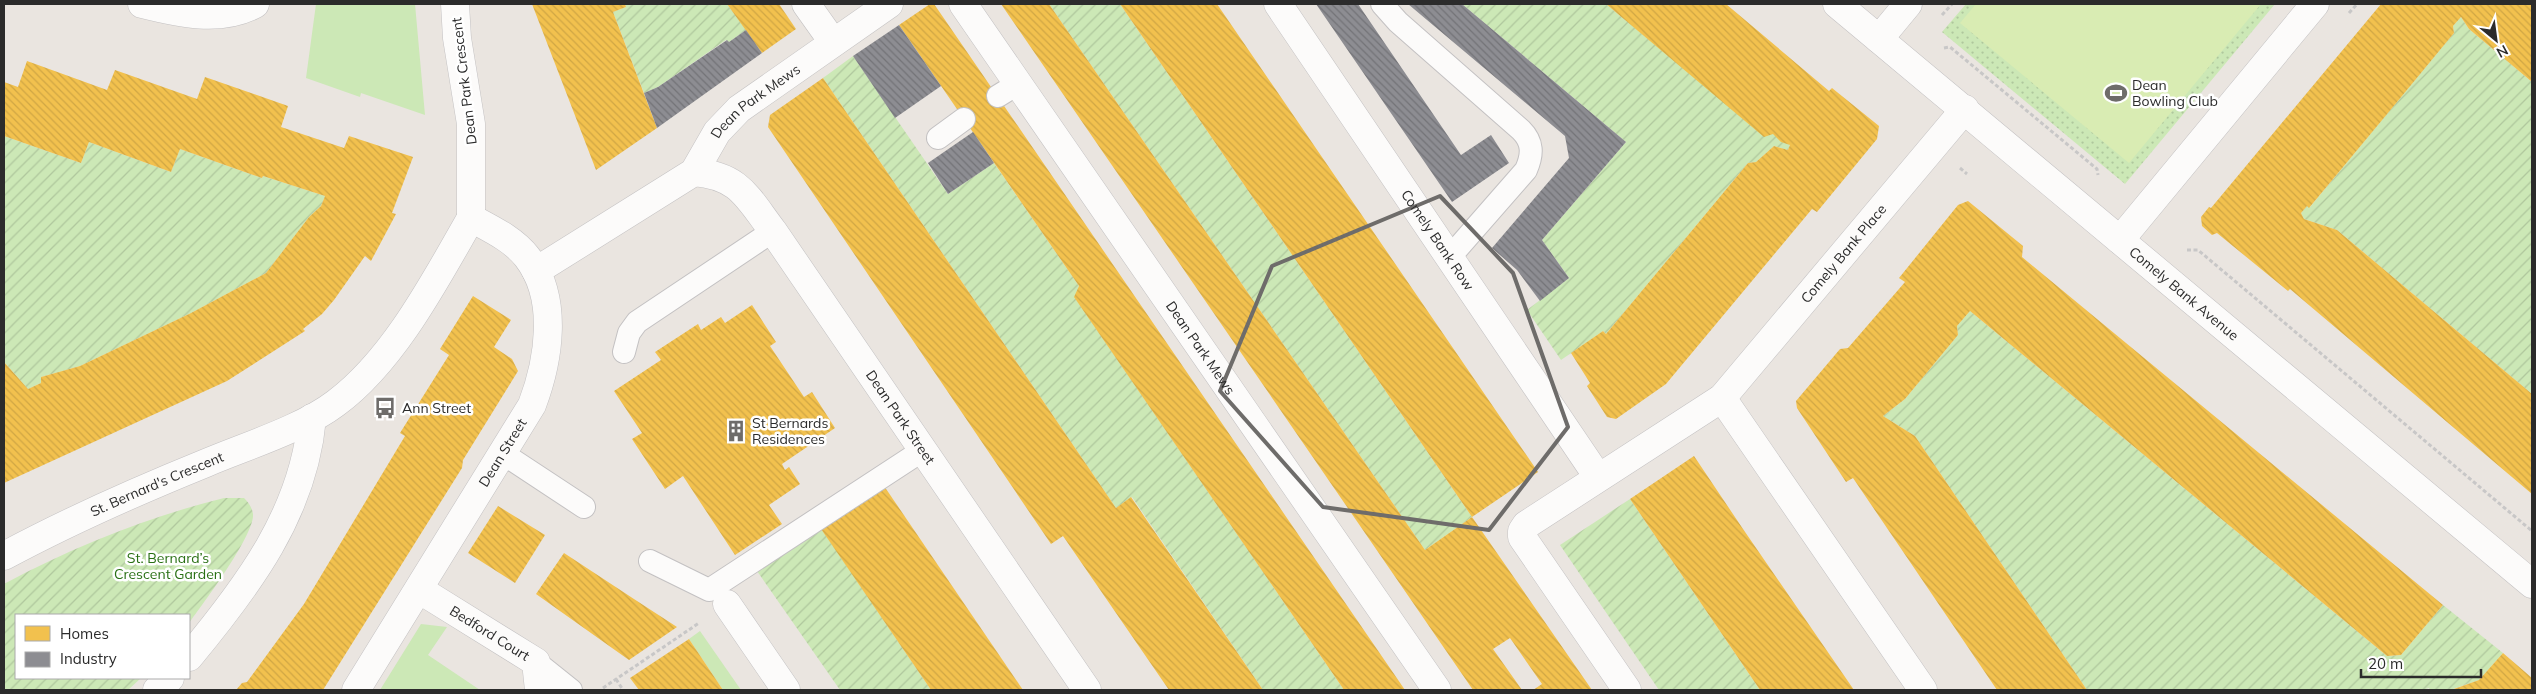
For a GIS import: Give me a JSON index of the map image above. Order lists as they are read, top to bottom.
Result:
{
  "streets": {
    "street": [
      "Dean Park Crescent",
      "Dean Park Mews",
      "Comely Bank Row",
      "Comely Bank Place",
      "Comely Bank Avenue",
      "Dean Park Street",
      "Dean Street",
      "St. Bernard's Crescent",
      "Bedford Court"
    ]
  },
  "crossings": [
    ["Dean Park Crescent", "Dean Street"],
    ["Dean Park Crescent", "St. Bernard's Crescent"],
    ["Dean Park Mews", "Dean Park Street"],
    ["Comely Bank Row", "Comely Bank Place"],
    ["Comely Bank Place", "Comely Bank Avenue"],
    ["Dean Street", "St. Bernard's Crescent"],
    ["Dean Street", "Bedford Court"]
  ],
  "parks": ["St. Bernard’s Crescent Garden"],
  "places": {
    "sports": ["Dean Bowling Club"],
    "bus stop": ["Ann Street"],
    "building": ["St Bernards Residences"]
  },
  "legend": ["Homes", "Industry"],
  "scale_bar": "20 m",
  "north": "bottom right"
}
